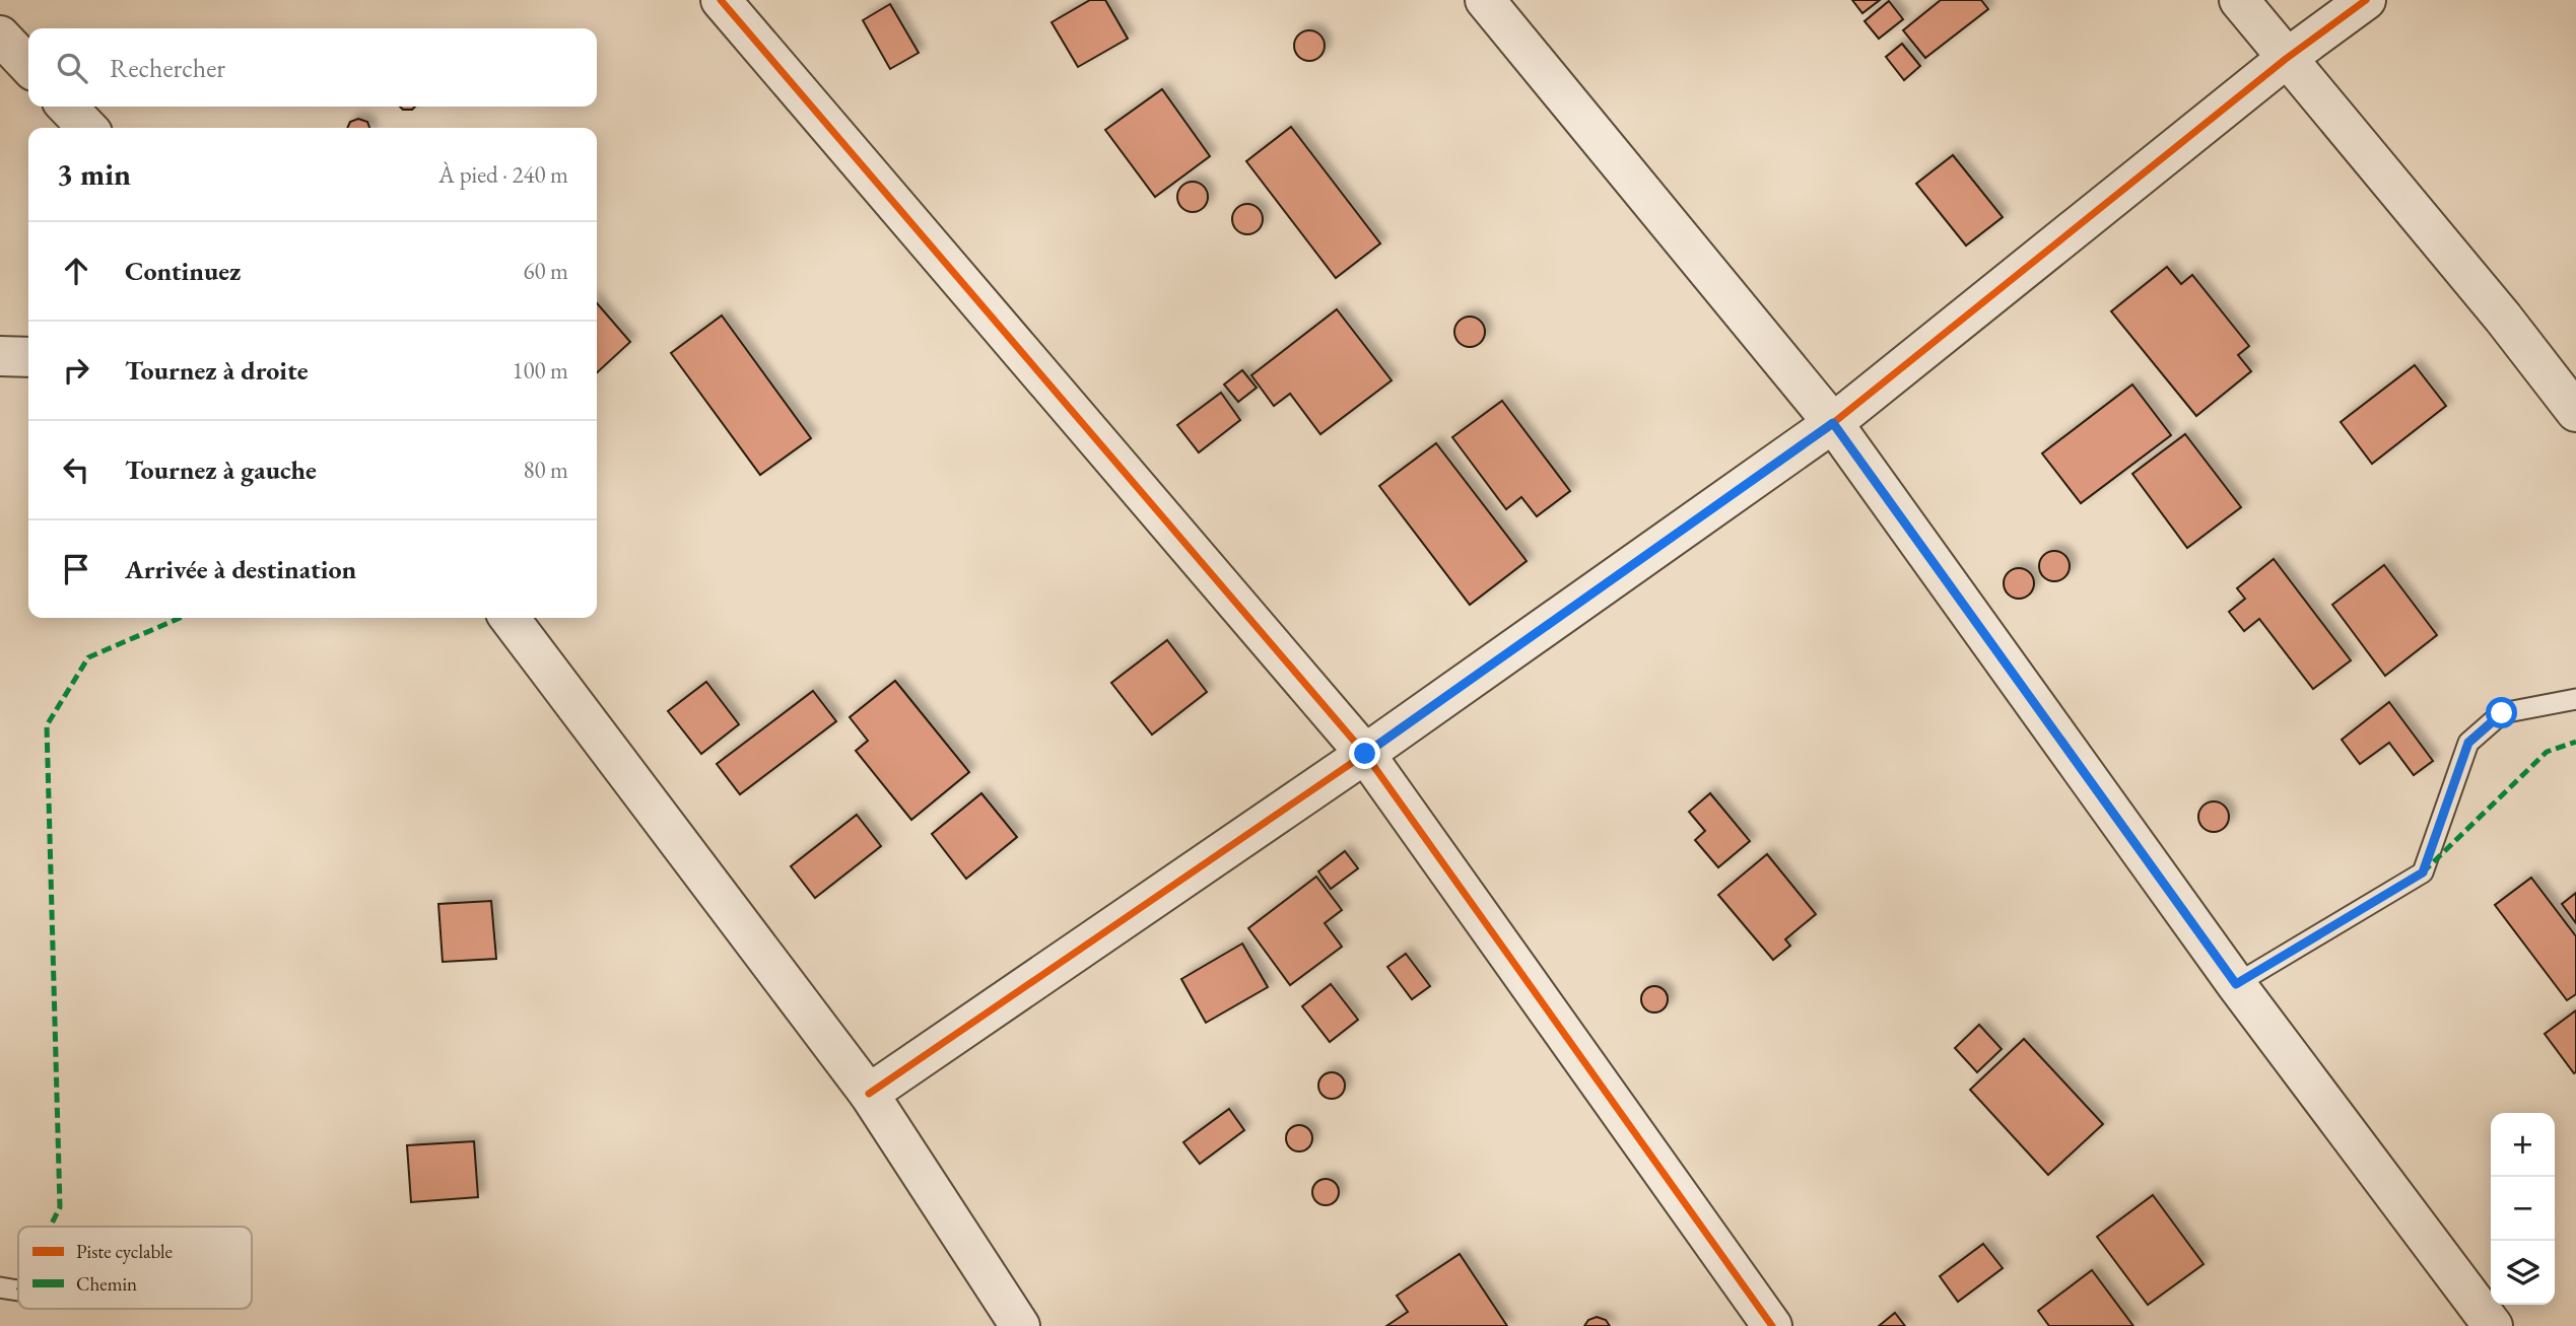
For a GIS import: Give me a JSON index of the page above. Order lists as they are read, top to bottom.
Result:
{
  "legend": ["Piste cyclable", "Chemin"],
  "page": {
    "search": "Rechercher",
    "heading": ["3 min", "À pied · 240 m"],
    "list": [
      ["Continuez", "60 m"],
      ["Tournez à droite", "100 m"],
      ["Tournez à gauche", "80 m"],
      "Arrivée à destination"
    ],
    "map_buttons": ["+", "−"]
  }
}
